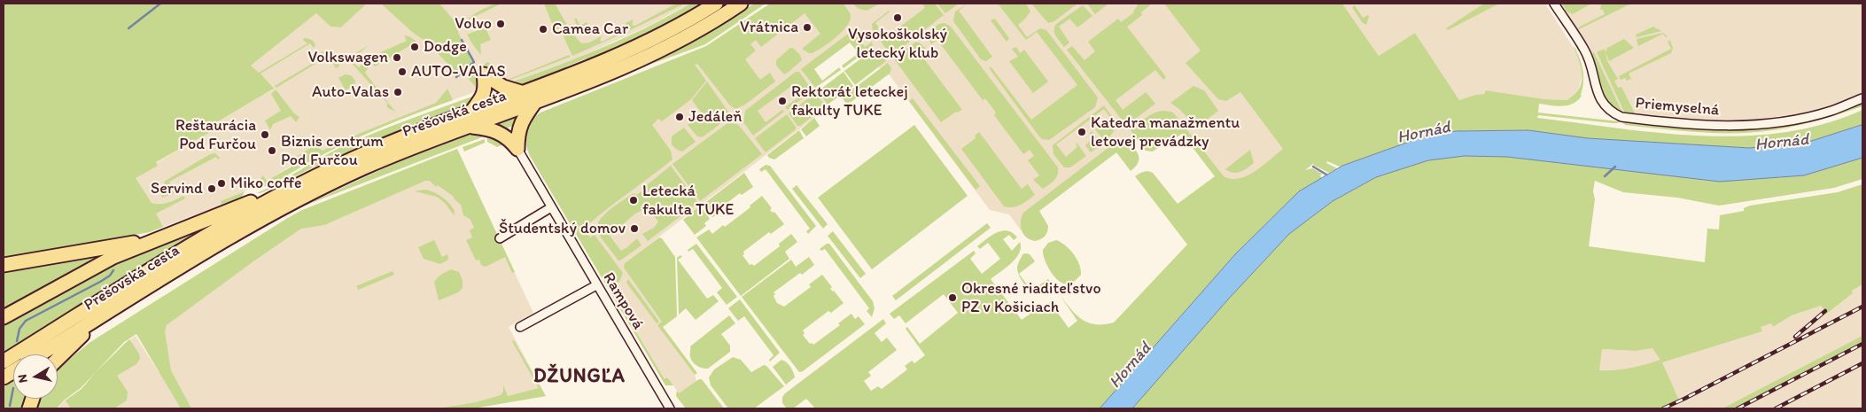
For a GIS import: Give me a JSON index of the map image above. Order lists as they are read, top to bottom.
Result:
{
  "streets": {
    "highway": ["Prešovská cesta"],
    "street": ["Priemyselná", "Rampová"]
  },
  "districts": ["DŽUNGĽA"],
  "water": ["Hornád"],
  "places": [
    "Vysokoškolský letecký klub",
    "Volvo",
    "Vrátnica",
    "Camea Car",
    "Dodge",
    "Volkswagen",
    "AUTO-VALAS",
    "Auto-Valas",
    "Rektorát leteckej fakulty TUKE",
    "Jedáleň",
    "Katedra manažmentu letovej prevádzky",
    "Reštaurácia Pod Furčou",
    "Biznis centrum Pod Furčou",
    "Miko coffe",
    "Servind",
    "Letecká fakulta TUKE",
    "Študentský domov",
    "Okresné riaditeľstvo PZ v Košiciach"
  ],
  "north": "left"
}
